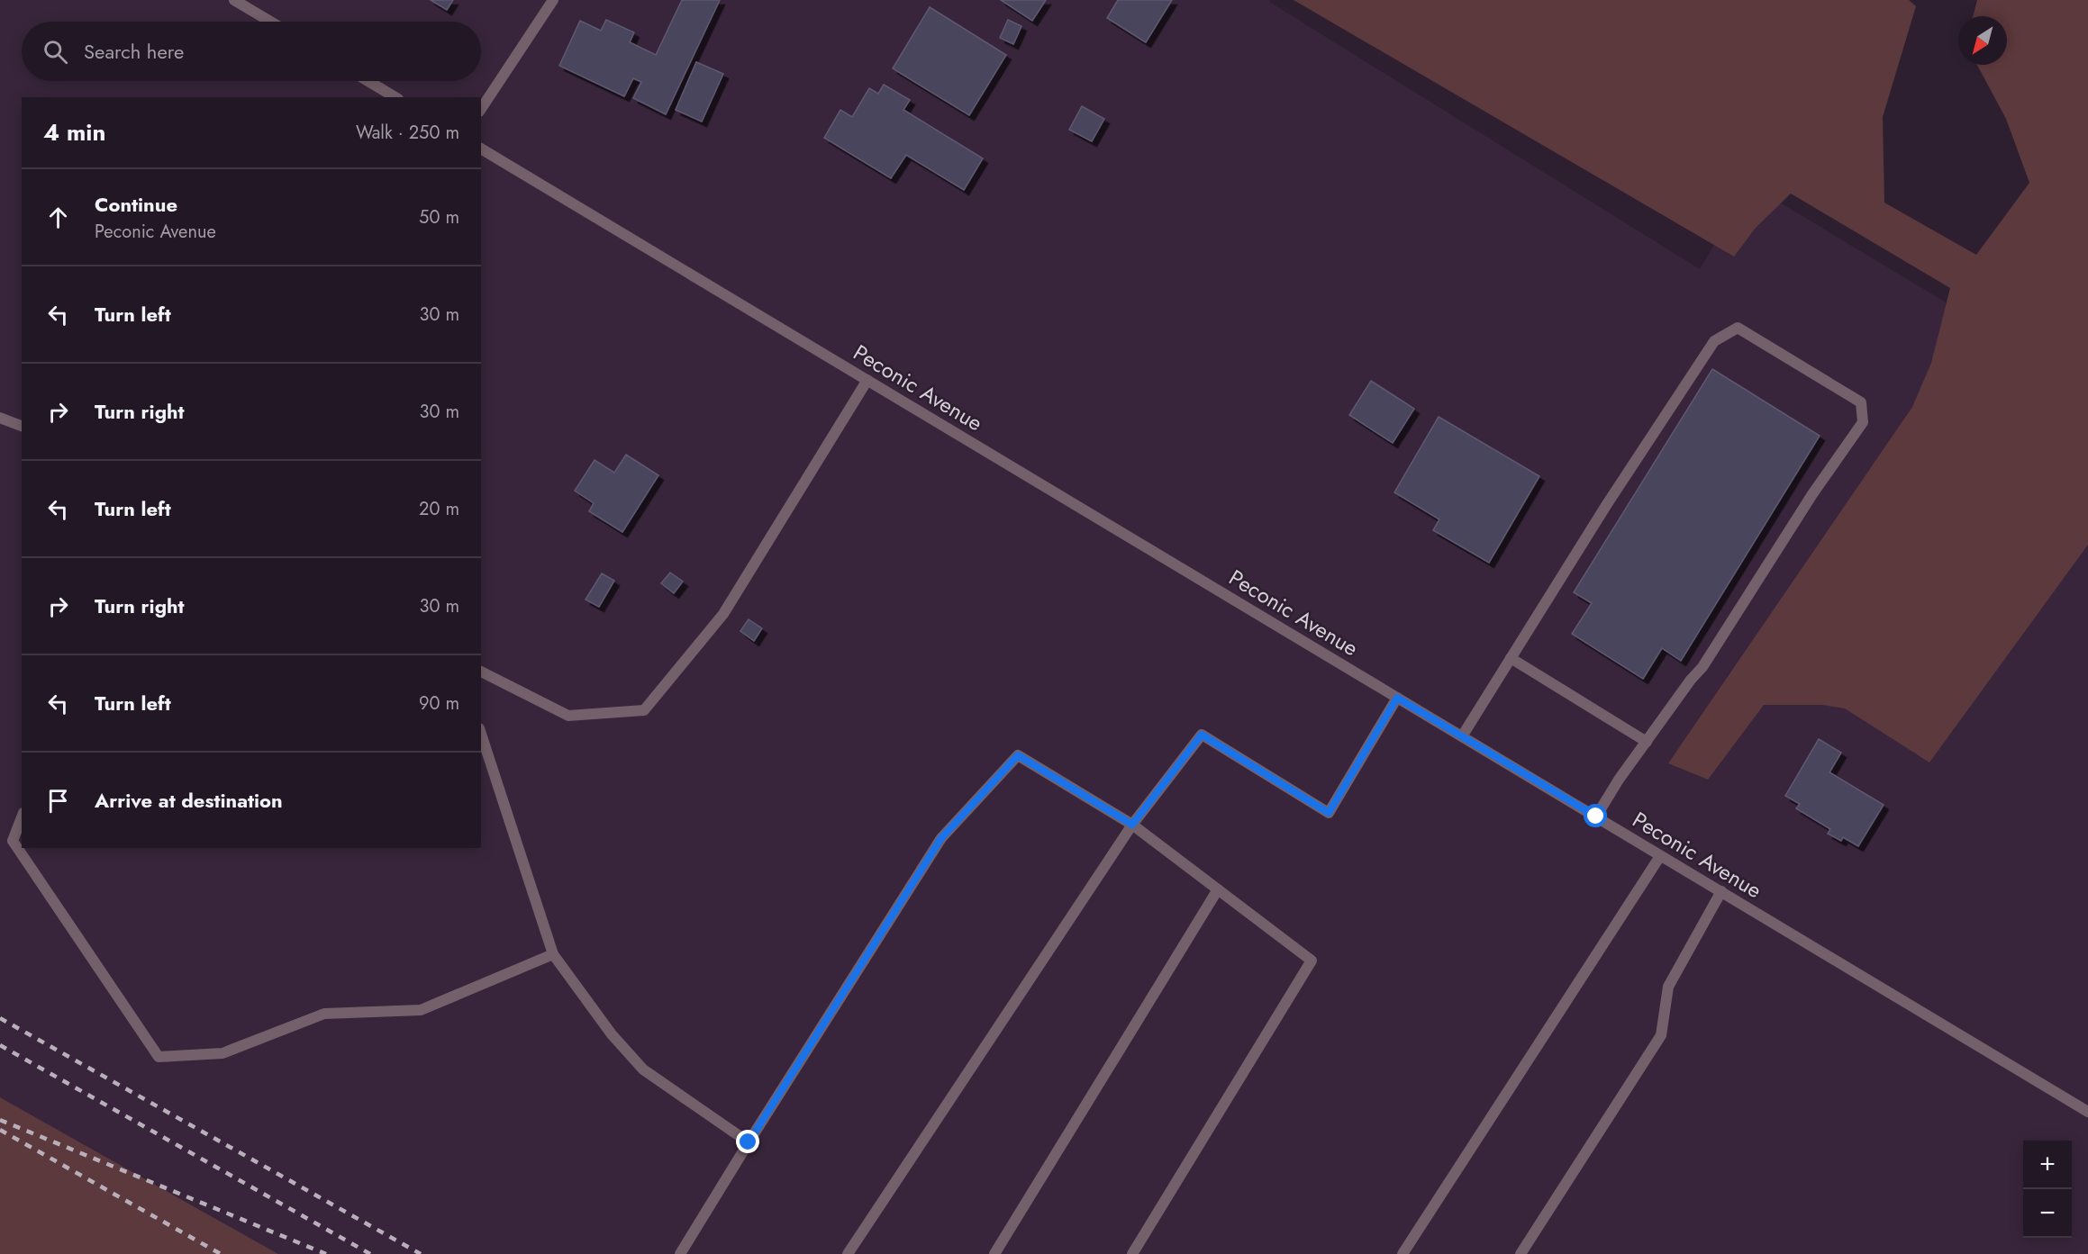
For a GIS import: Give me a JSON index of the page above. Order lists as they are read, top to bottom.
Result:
{
  "streets": {
    "street": ["Peconic Avenue"]
  },
  "north": "bottom left",
  "page": {
    "search": "Search here",
    "heading": ["4 min", "Walk · 250 m"],
    "list": [
      ["Continue", "Peconic Avenue", "50 m"],
      ["Turn left", "30 m"],
      ["Turn right", "30 m"],
      ["Turn left", "20 m"],
      ["Turn right", "30 m"],
      ["Turn left", "90 m"],
      "Arrive at destination"
    ],
    "map_buttons": ["+", "−"]
  }
}
